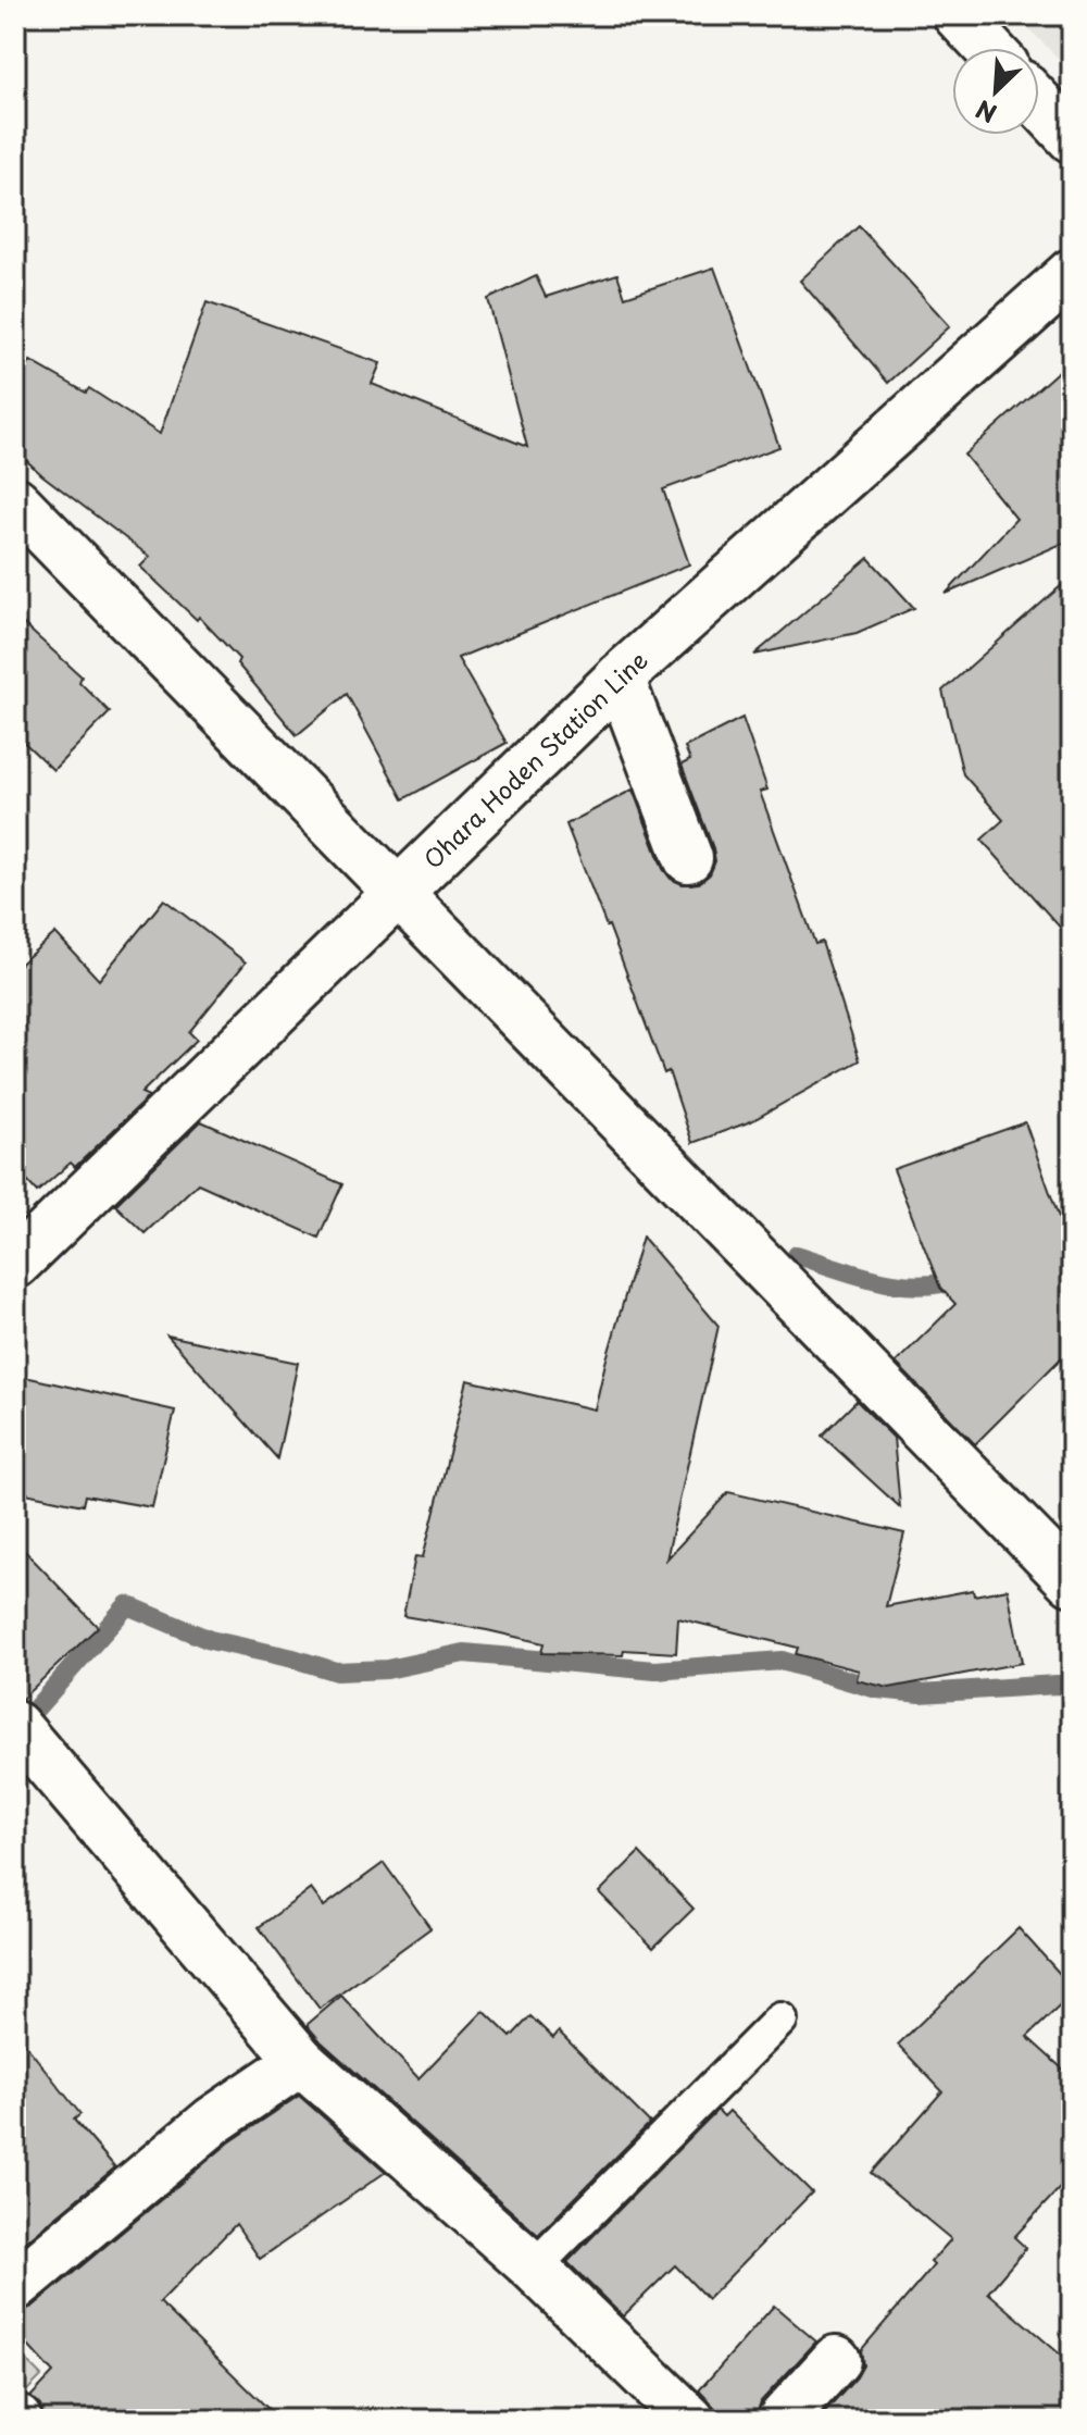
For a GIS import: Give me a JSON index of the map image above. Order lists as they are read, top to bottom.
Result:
{
  "streets": {
    "street": ["Ohara Hoden Station Line"]
  },
  "north": "bottom left"
}
